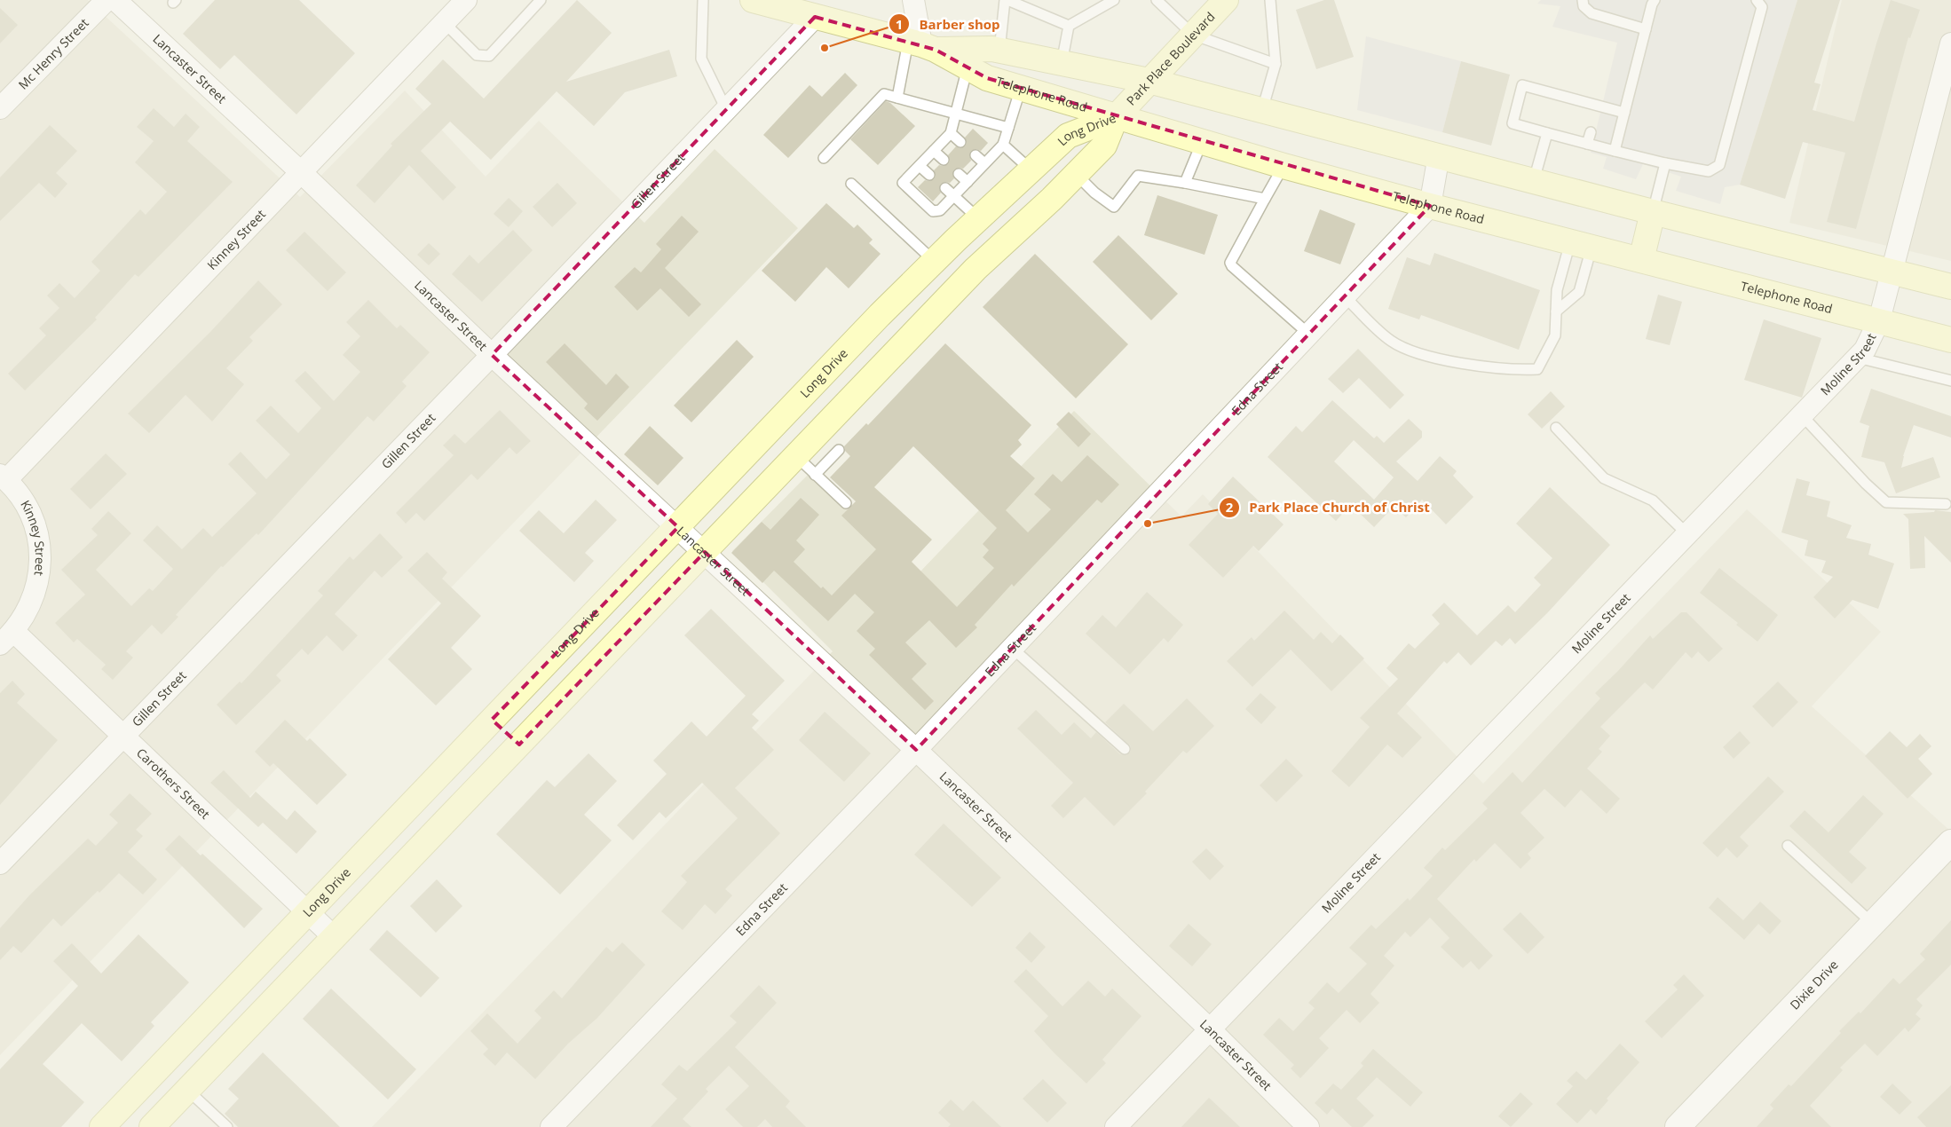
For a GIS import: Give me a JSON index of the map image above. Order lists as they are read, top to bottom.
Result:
{
  "streets": {
    "main road": ["Park Place Boulevard", "Telephone Road", "Long Drive"],
    "street": [
      "Mc Henry Street",
      "Lancaster Street",
      "Gillen Street",
      "Kinney Street",
      "Moline Street",
      "Edna Street",
      "Carothers Street",
      "Dixie Drive"
    ]
  },
  "crossings": [
    ["Park Place Boulevard", "Telephone Road"],
    ["Park Place Boulevard", "Long Drive"],
    ["Lancaster Street", "Long Drive"],
    ["Lancaster Street", "Gillen Street"],
    ["Lancaster Street", "Kinney Street"],
    ["Lancaster Street", "Moline Street"],
    ["Lancaster Street", "Edna Street"],
    ["Telephone Road", "Long Drive"],
    ["Telephone Road", "Gillen Street"],
    ["Telephone Road", "Moline Street"],
    ["Telephone Road", "Edna Street"],
    ["Long Drive", "Carothers Street"],
    ["Gillen Street", "Carothers Street"],
    ["Kinney Street", "Carothers Street"]
  ],
  "places": ["Barber shop", "Park Place Church of Christ"]
}
